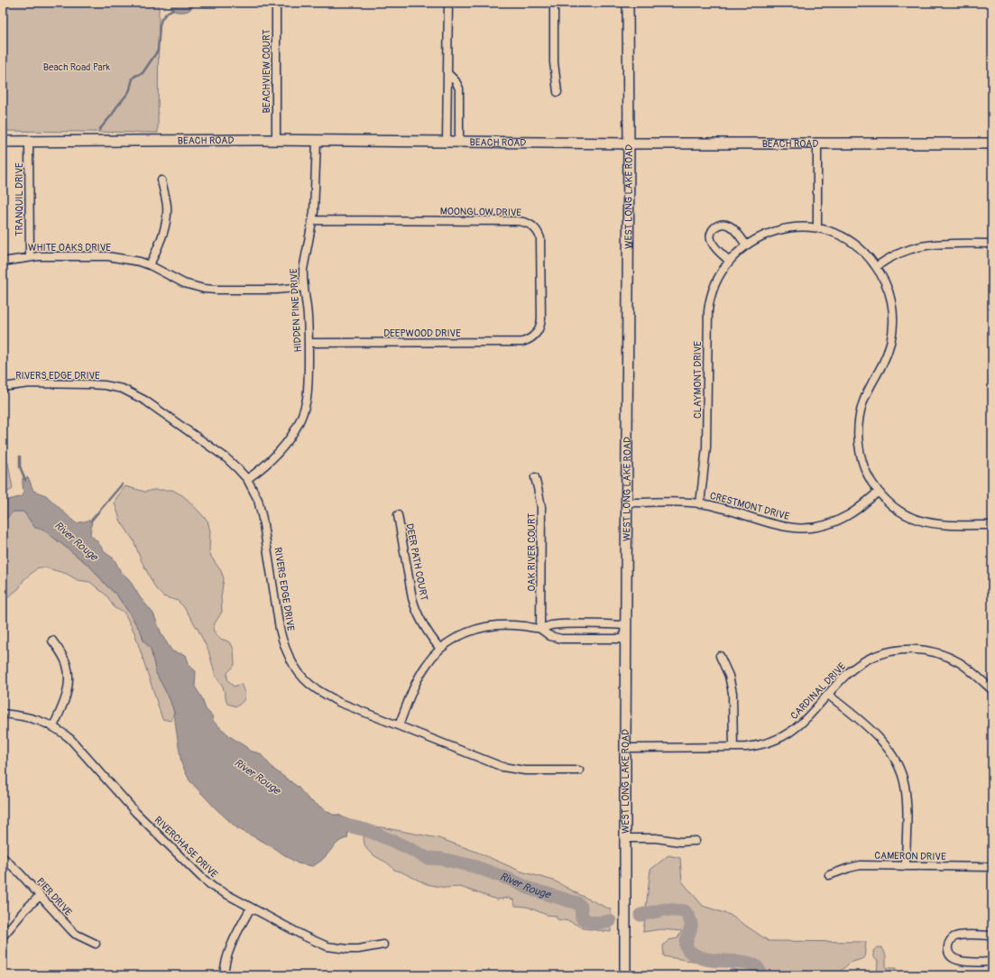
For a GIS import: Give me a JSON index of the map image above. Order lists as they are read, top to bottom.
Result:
{
  "streets": {
    "street": [
      "BEACHVIEW COURT",
      "BEACH ROAD",
      "WEST LONG LAKE ROAD",
      "TRANQUIL DRIVE",
      "MOONGLOW DRIVE",
      "WHITE OAKS DRIVE",
      "HIDDEN PINE DRIVE",
      "DEEPWOOD DRIVE",
      "RIVERS EDGE DRIVE",
      "CLAYMONT DRIVE",
      "CRESTMONT DRIVE",
      "OAK RIVER COURT",
      "DEER PATH COURT",
      "CARDINAL DRIVE",
      "RIVERCHASE DRIVE",
      "CAMERON DRIVE",
      "PIER DRIVE"
    ]
  },
  "crossings": [
    ["BEACHVIEW COURT", "BEACH ROAD"],
    ["BEACH ROAD", "WEST LONG LAKE ROAD"],
    ["BEACH ROAD", "TRANQUIL DRIVE"],
    ["BEACH ROAD", "HIDDEN PINE DRIVE"],
    ["WEST LONG LAKE ROAD", "CRESTMONT DRIVE"],
    ["WEST LONG LAKE ROAD", "CARDINAL DRIVE"],
    ["TRANQUIL DRIVE", "WHITE OAKS DRIVE"],
    ["MOONGLOW DRIVE", "HIDDEN PINE DRIVE"],
    ["MOONGLOW DRIVE", "DEEPWOOD DRIVE"],
    ["WHITE OAKS DRIVE", "HIDDEN PINE DRIVE"],
    ["HIDDEN PINE DRIVE", "DEEPWOOD DRIVE"],
    ["HIDDEN PINE DRIVE", "RIVERS EDGE DRIVE"],
    ["CLAYMONT DRIVE", "CRESTMONT DRIVE"]
  ],
  "water": ["River Rouge"],
  "parks": ["Beach Road Park"]
}
